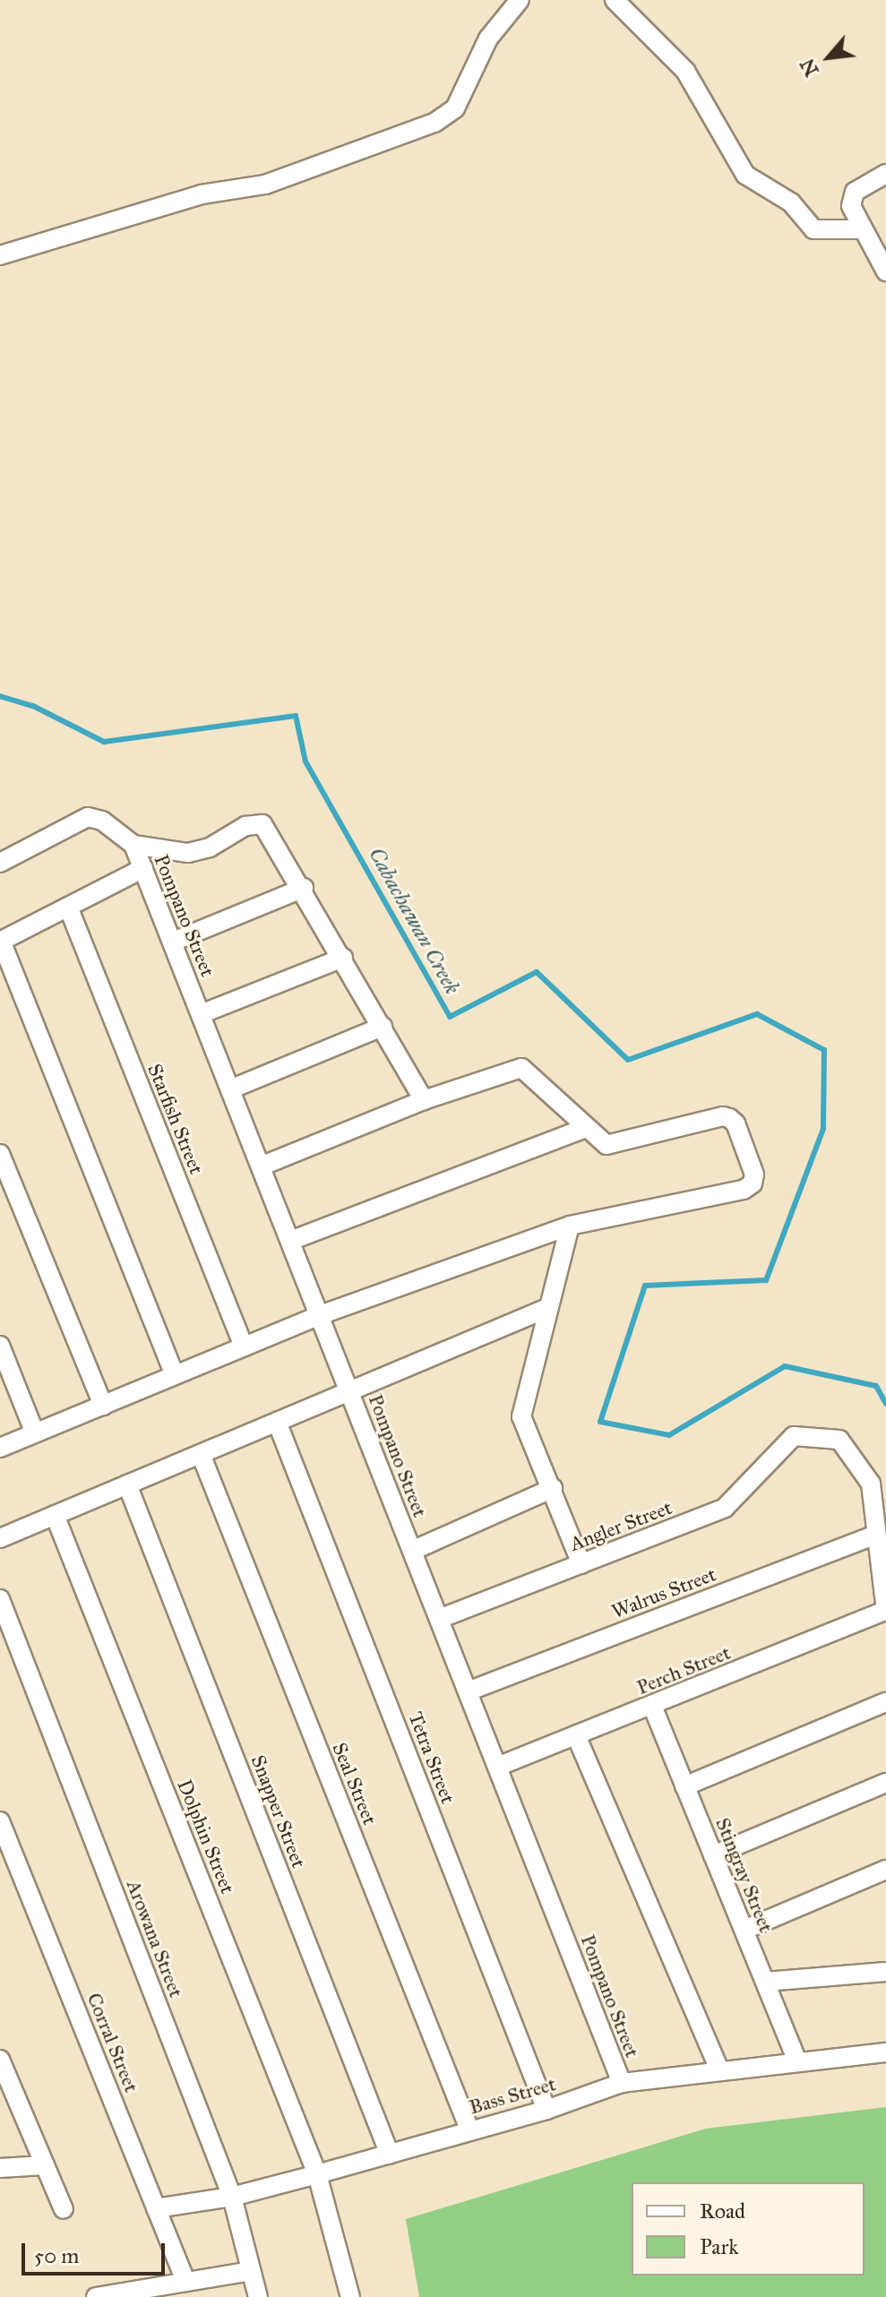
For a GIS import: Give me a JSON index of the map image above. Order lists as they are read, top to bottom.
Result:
{
  "streets": {
    "street": [
      "Pompano Street",
      "Starfish Street",
      "Angler Street",
      "Walrus Street",
      "Perch Street",
      "Tetra Street",
      "Seal Street",
      "Snapper Street",
      "Dolphin Street",
      "Stingray Street",
      "Arowana Street",
      "Corral Street",
      "Bass Street"
    ]
  },
  "crossings": [
    ["Pompano Street", "Angler Street"],
    ["Pompano Street", "Walrus Street"],
    ["Pompano Street", "Perch Street"],
    ["Pompano Street", "Bass Street"],
    ["Angler Street", "Walrus Street"],
    ["Perch Street", "Stingray Street"],
    ["Tetra Street", "Bass Street"],
    ["Seal Street", "Bass Street"],
    ["Snapper Street", "Bass Street"],
    ["Dolphin Street", "Bass Street"],
    ["Stingray Street", "Bass Street"],
    ["Arowana Street", "Bass Street"],
    ["Corral Street", "Bass Street"]
  ],
  "water": ["Cabachawan Creek"],
  "legend": ["Road", "Park"],
  "scale_bar": "50 m",
  "north": "bottom left"
}
